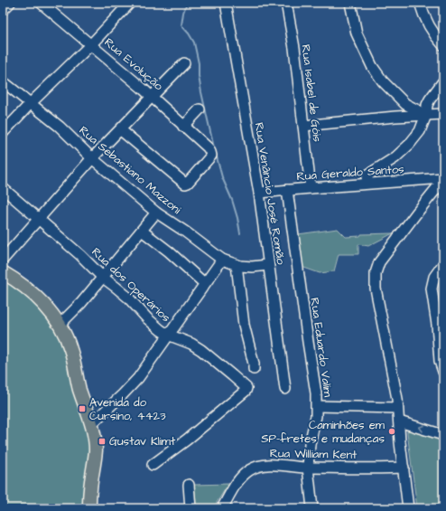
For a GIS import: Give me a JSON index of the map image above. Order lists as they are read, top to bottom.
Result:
{
  "streets": {
    "street": [
      "Rua Evolução",
      "Rua Isabel de Góis",
      "Rua Sebastiano Mazzoni",
      "Rua Geraldo Santos",
      "Rua Venâncio José Romão",
      "Rua dos Operários",
      "Rua Eduardo Valim",
      "Rua William Kent"
    ]
  },
  "crossings": [
    ["Rua Isabel de Góis", "Rua Geraldo Santos"],
    ["Rua Sebastiano Mazzoni", "Rua Venâncio José Romão"],
    ["Rua Geraldo Santos", "Rua Venâncio José Romão"],
    ["Rua Geraldo Santos", "Rua Eduardo Valim"],
    ["Rua Eduardo Valim", "Rua William Kent"]
  ],
  "places": {
    "transit": ["Avenida do Cursino, 4423", "Gustav Klimt"],
    "other": ["Caminhões em SP-fretes e mudanças"]
  }
}
